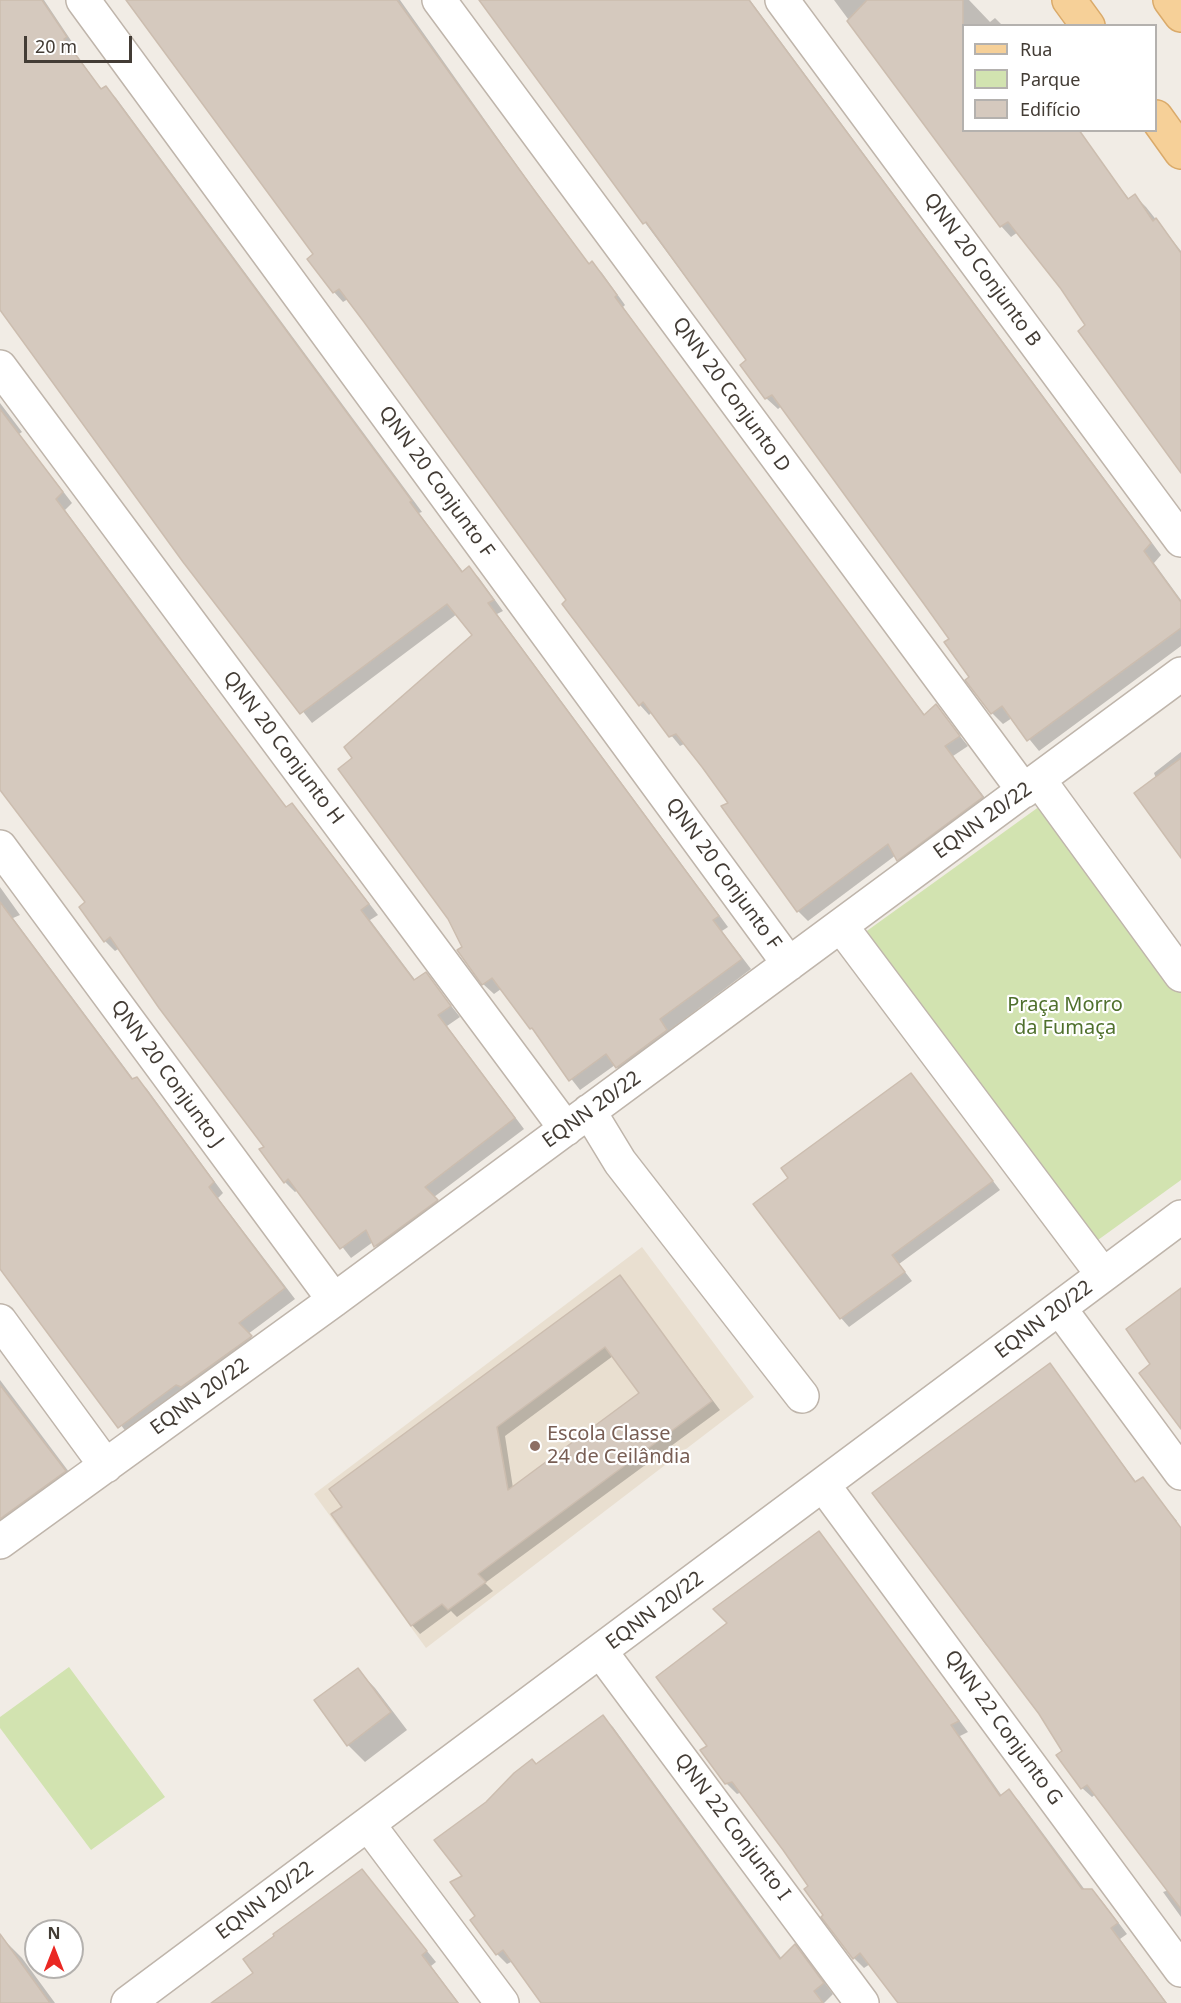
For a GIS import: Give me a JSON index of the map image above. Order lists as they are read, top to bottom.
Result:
{
  "streets": {
    "street": [
      "QNN 20 Conjunto B",
      "QNN 20 Conjunto D",
      "QNN 20 Conjunto F",
      "QNN 20 Conjunto H",
      "EQNN 20/22",
      "QNN 20 Conjunto J",
      "QNN 22 Conjunto G",
      "QNN 22 Conjunto I"
    ]
  },
  "crossings": [
    ["QNN 20 Conjunto D", "EQNN 20/22"],
    ["QNN 20 Conjunto F", "EQNN 20/22"],
    ["QNN 20 Conjunto H", "EQNN 20/22"],
    ["EQNN 20/22", "QNN 20 Conjunto J"],
    ["EQNN 20/22", "QNN 22 Conjunto G"],
    ["EQNN 20/22", "QNN 22 Conjunto I"]
  ],
  "parks": ["Praça Morro da Fumaça"],
  "places": ["Escola Classe 24 de Ceilândia"],
  "legend": ["Rua", "Parque", "Edifício"],
  "scale_bar": "20 m",
  "north": "top"
}
